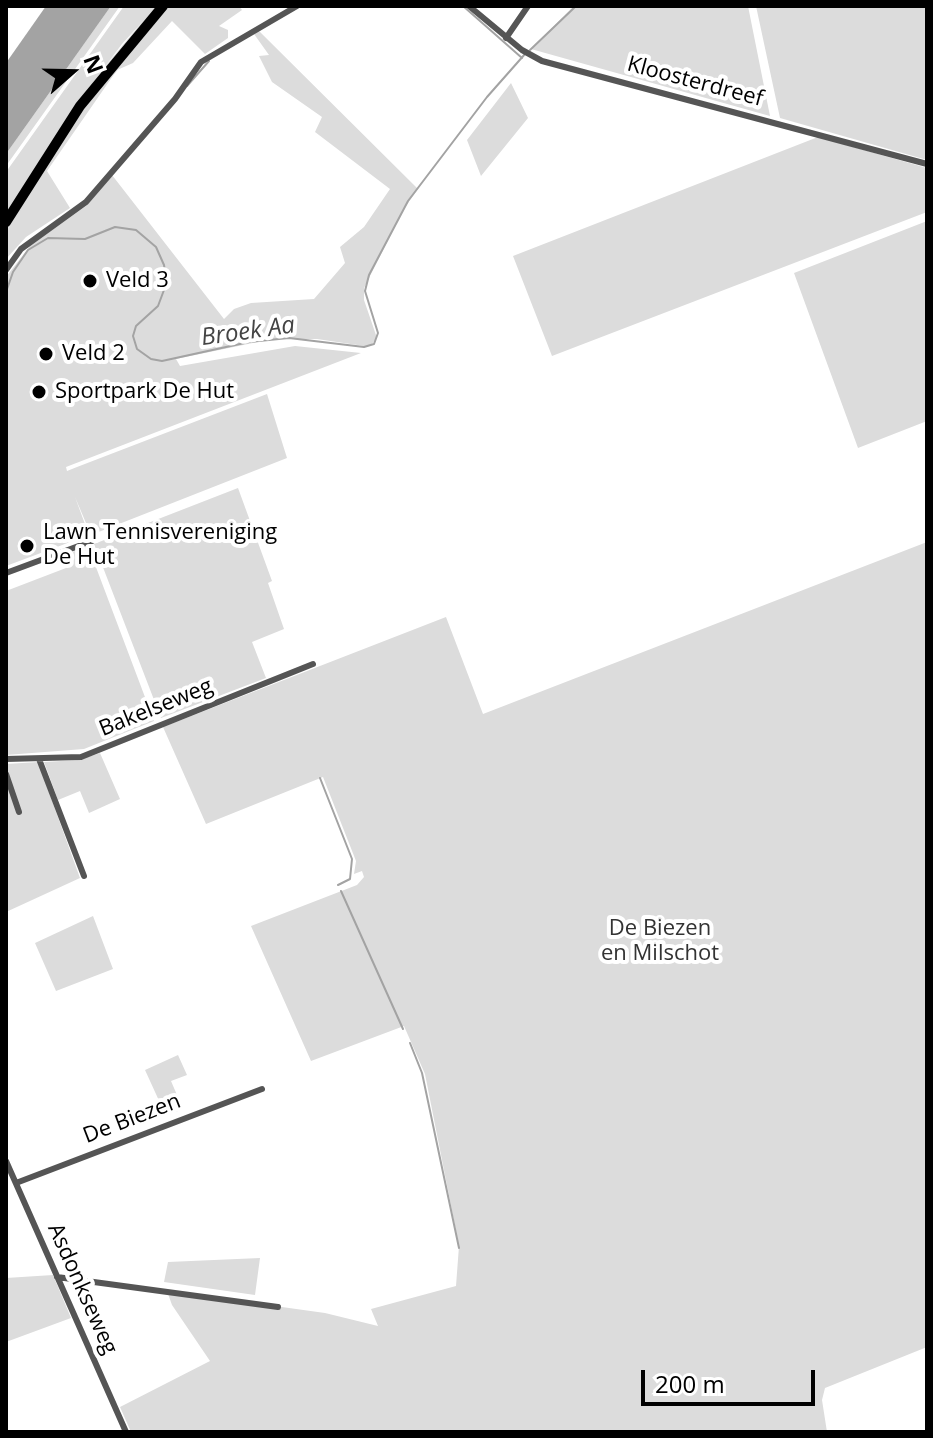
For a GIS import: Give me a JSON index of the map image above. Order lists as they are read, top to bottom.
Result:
{
  "streets": {
    "street": [
      "Kloosterdreef",
      "Bakelseweg",
      "De Biezen",
      "Asdonkseweg"
    ]
  },
  "crossings": [
    ["De Biezen", "Asdonkseweg"]
  ],
  "water": ["Broek Aa"],
  "parks": ["De Biezen en Milschot"],
  "places": [
    "Veld 3",
    "Veld 2",
    "Sportpark De Hut",
    "Lawn Tennisvereniging De Hut"
  ],
  "scale_bar": "200 m",
  "north": "right"
}
